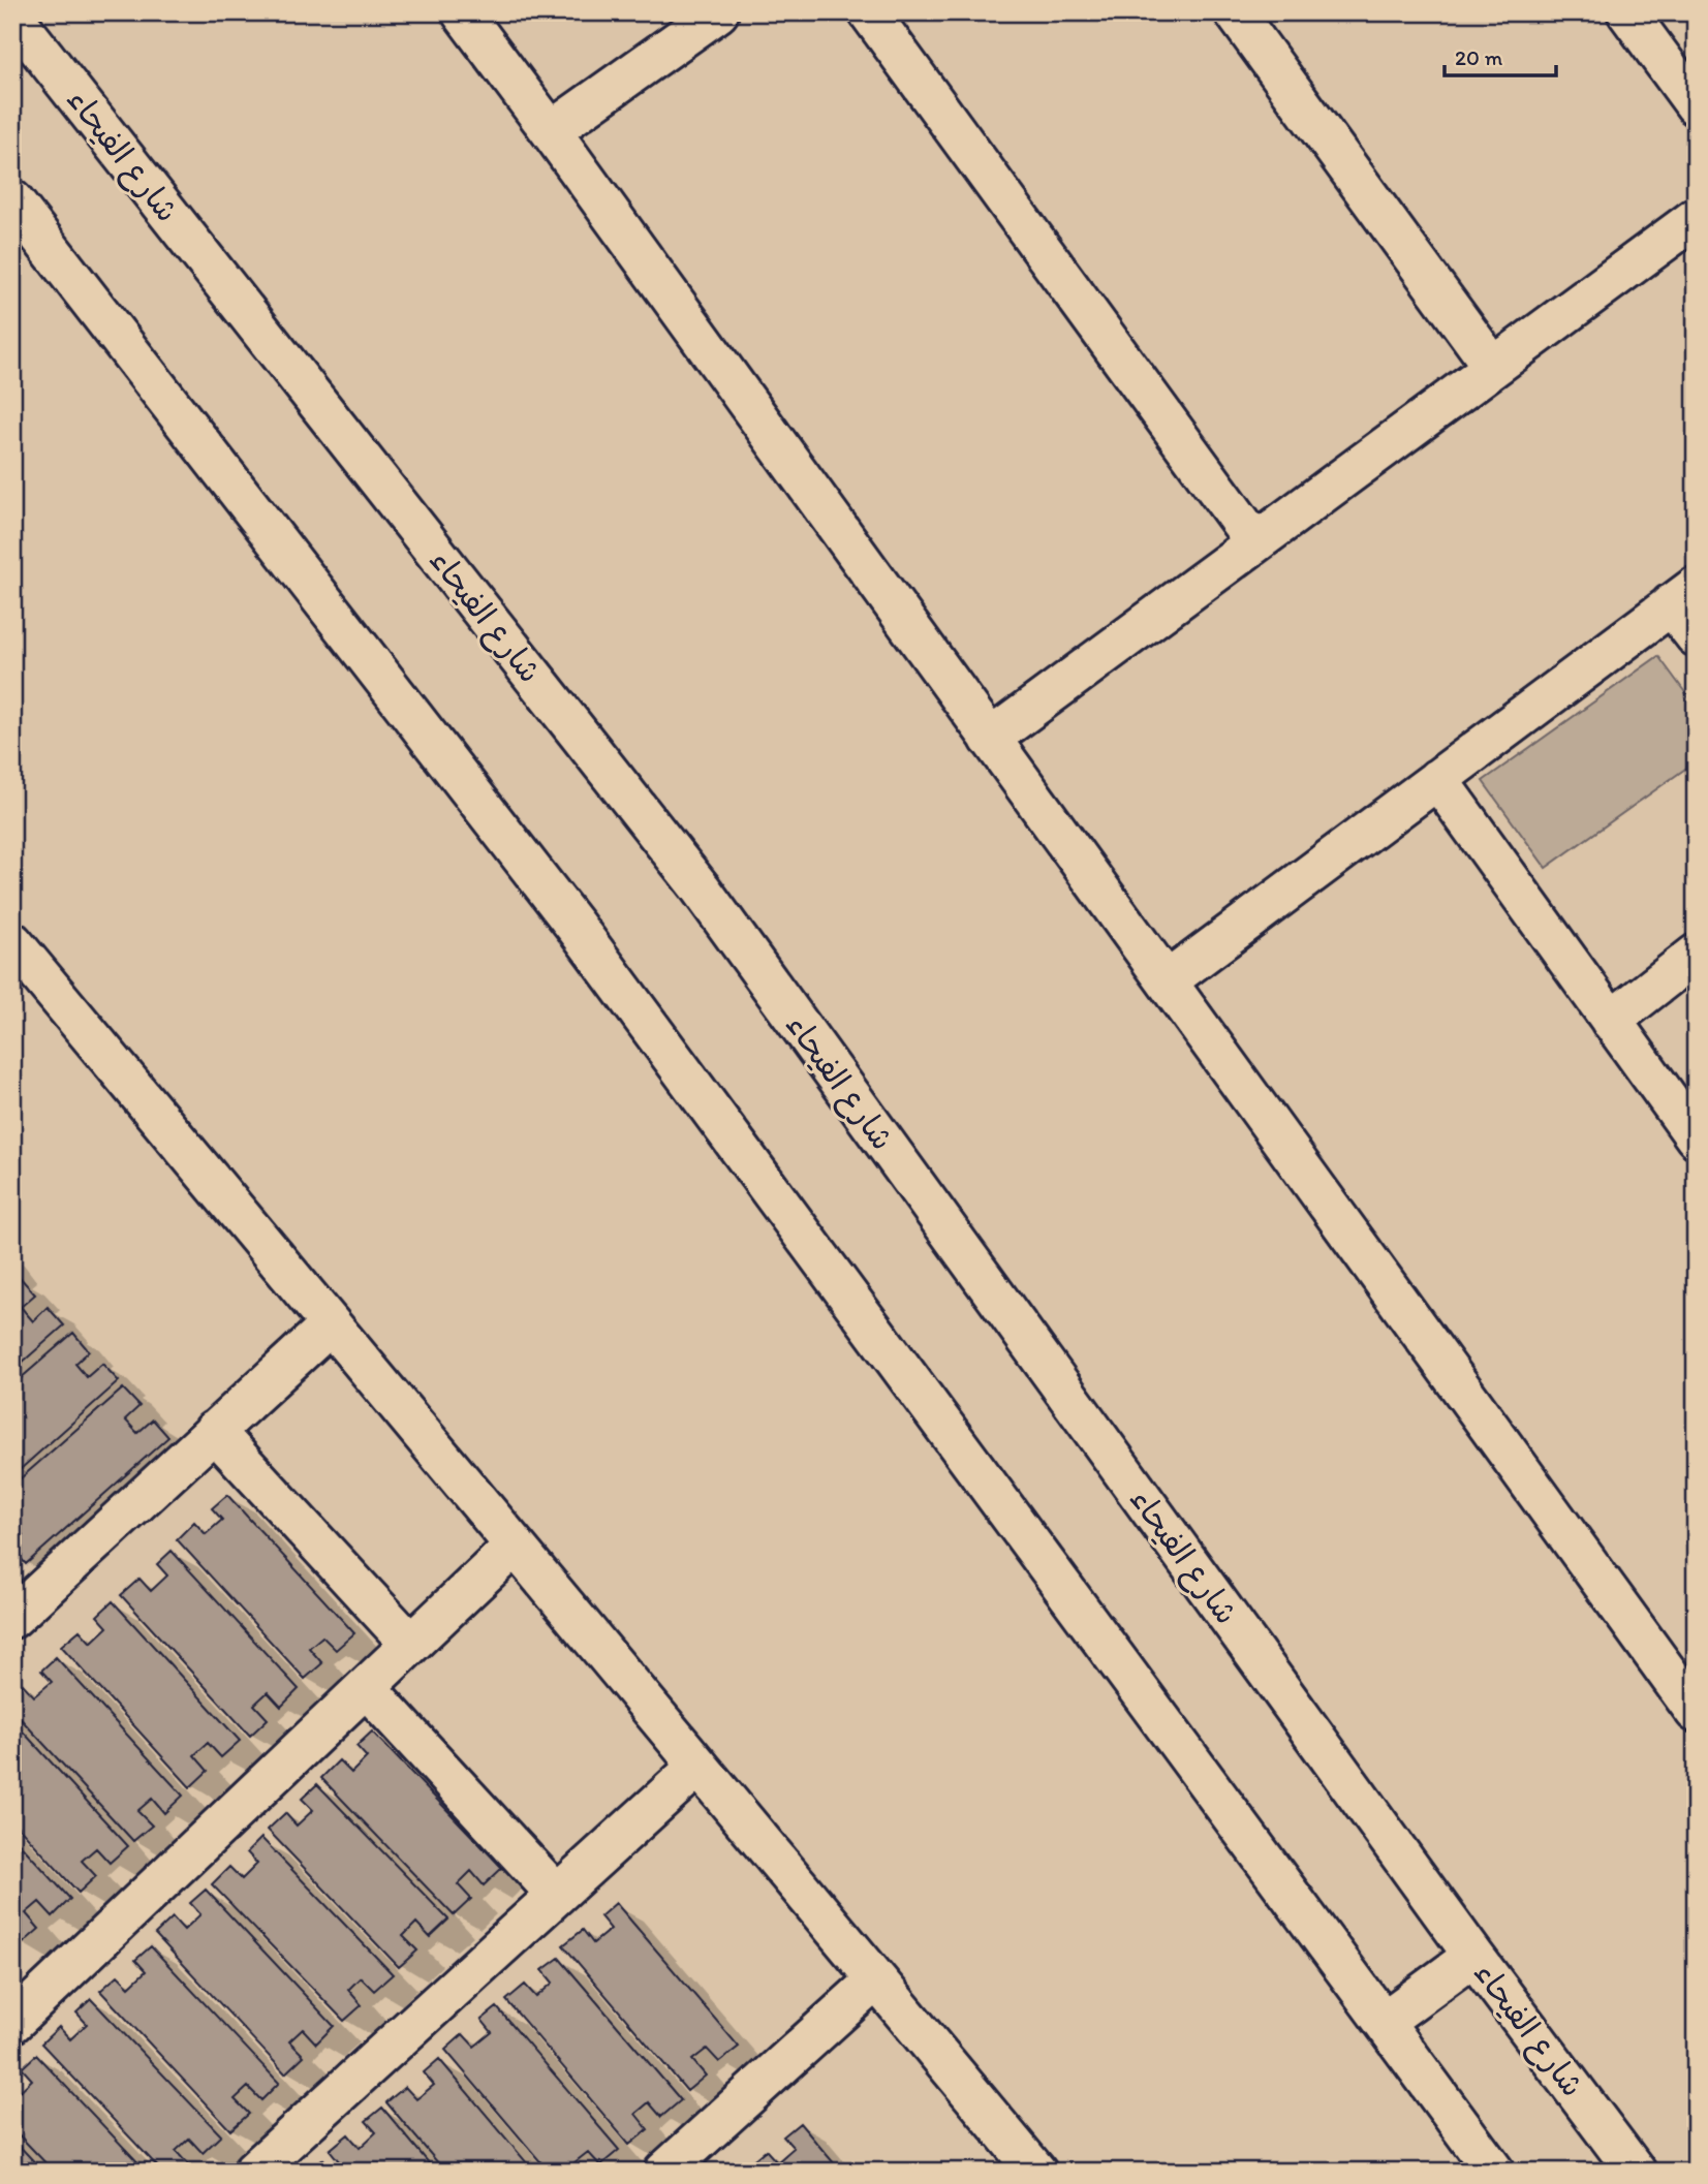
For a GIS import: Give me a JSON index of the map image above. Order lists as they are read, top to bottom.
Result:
{
  "streets": {
    "main road": ["شارع الفيحاء"]
  },
  "scale_bar": "20 m"
}
